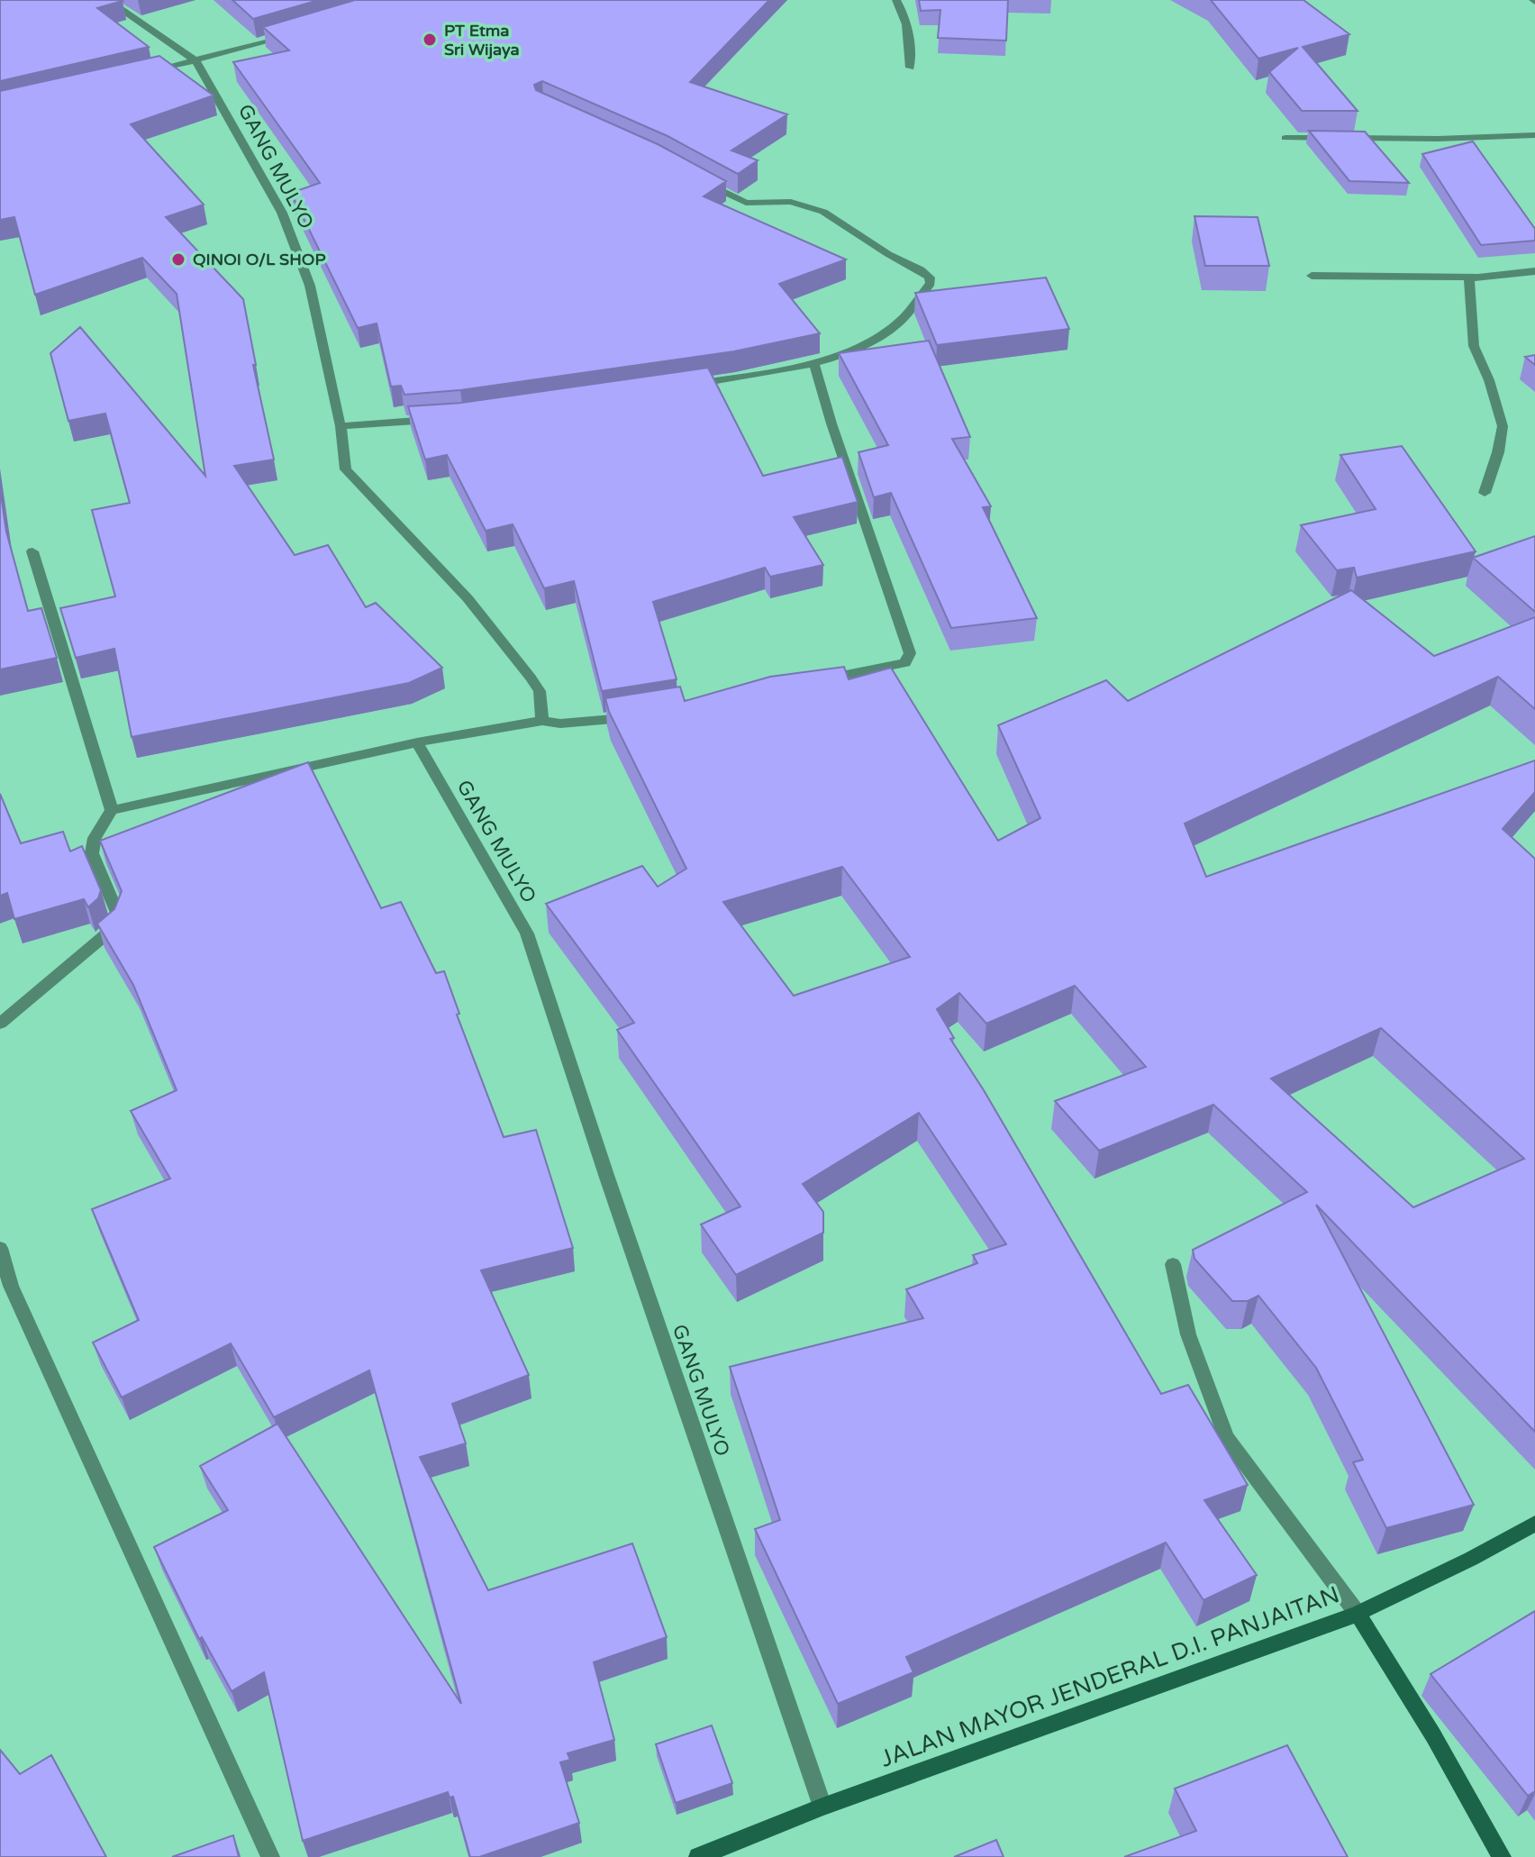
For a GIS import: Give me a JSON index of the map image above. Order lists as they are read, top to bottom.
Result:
{
  "streets": {
    "main road": ["JALAN MAYOR JENDERAL D.I. PANJAITAN"],
    "street": ["GANG MULYO"]
  },
  "crossings": [
    ["GANG MULYO", "JALAN MAYOR JENDERAL D.I. PANJAITAN"]
  ],
  "places": ["PT Etma Sri Wijaya", "QINOI O/L SHOP"]
}
